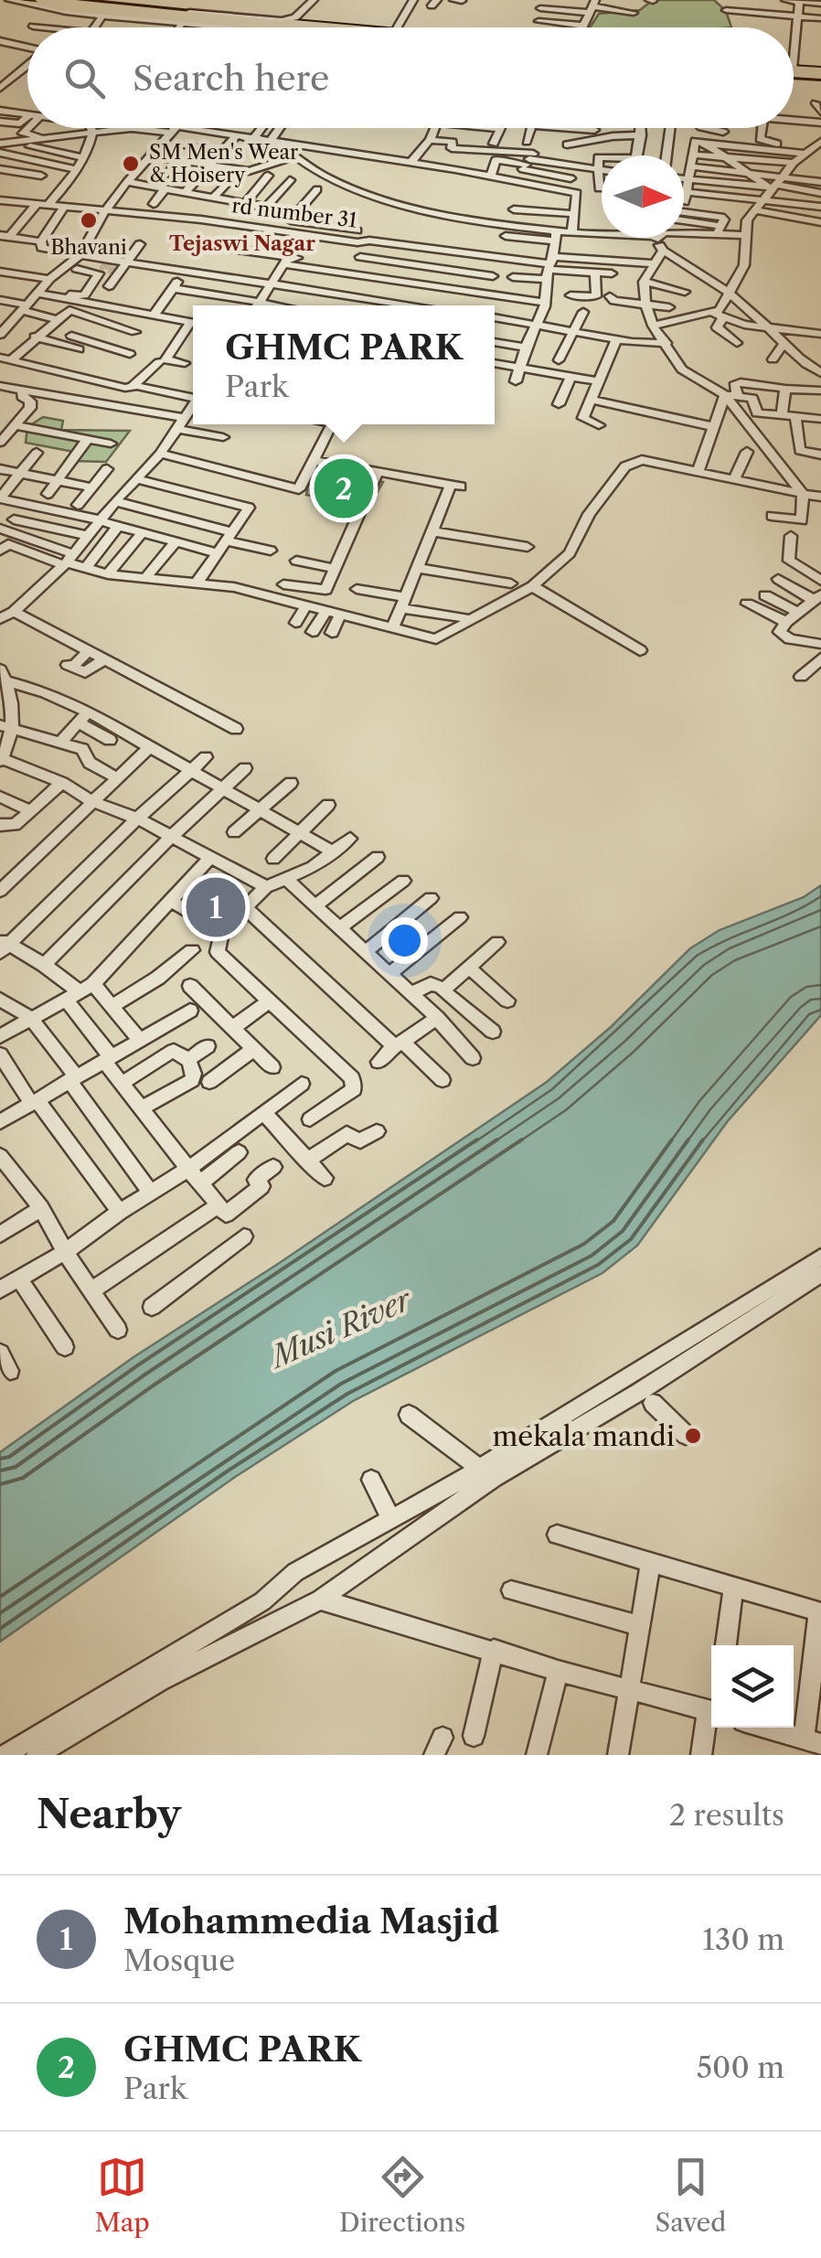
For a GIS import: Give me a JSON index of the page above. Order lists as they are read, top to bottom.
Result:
{
  "streets": {
    "street": ["rd number 31"]
  },
  "districts": ["Tejaswi Nagar"],
  "water": ["Musi River"],
  "places": ["SM Men's Wear & Hoisery", "Bhavani", "mekala mandi"],
  "north": "right",
  "page": {
    "search": "Search here",
    "popup": ["GHMC PARK", "Park"],
    "pins": ["2", "1"],
    "heading": ["Nearby", "2 results"],
    "list": [
      {
        "mark": "1",
        "name": "Mohammedia Masjid",
        "note": "Mosque",
        "value": "130 m"
      },
      {
        "mark": "2",
        "name": "GHMC PARK",
        "note": "Park",
        "value": "500 m"
      }
    ],
    "nav": ["Map", "Directions", "Saved"]
  }
}
